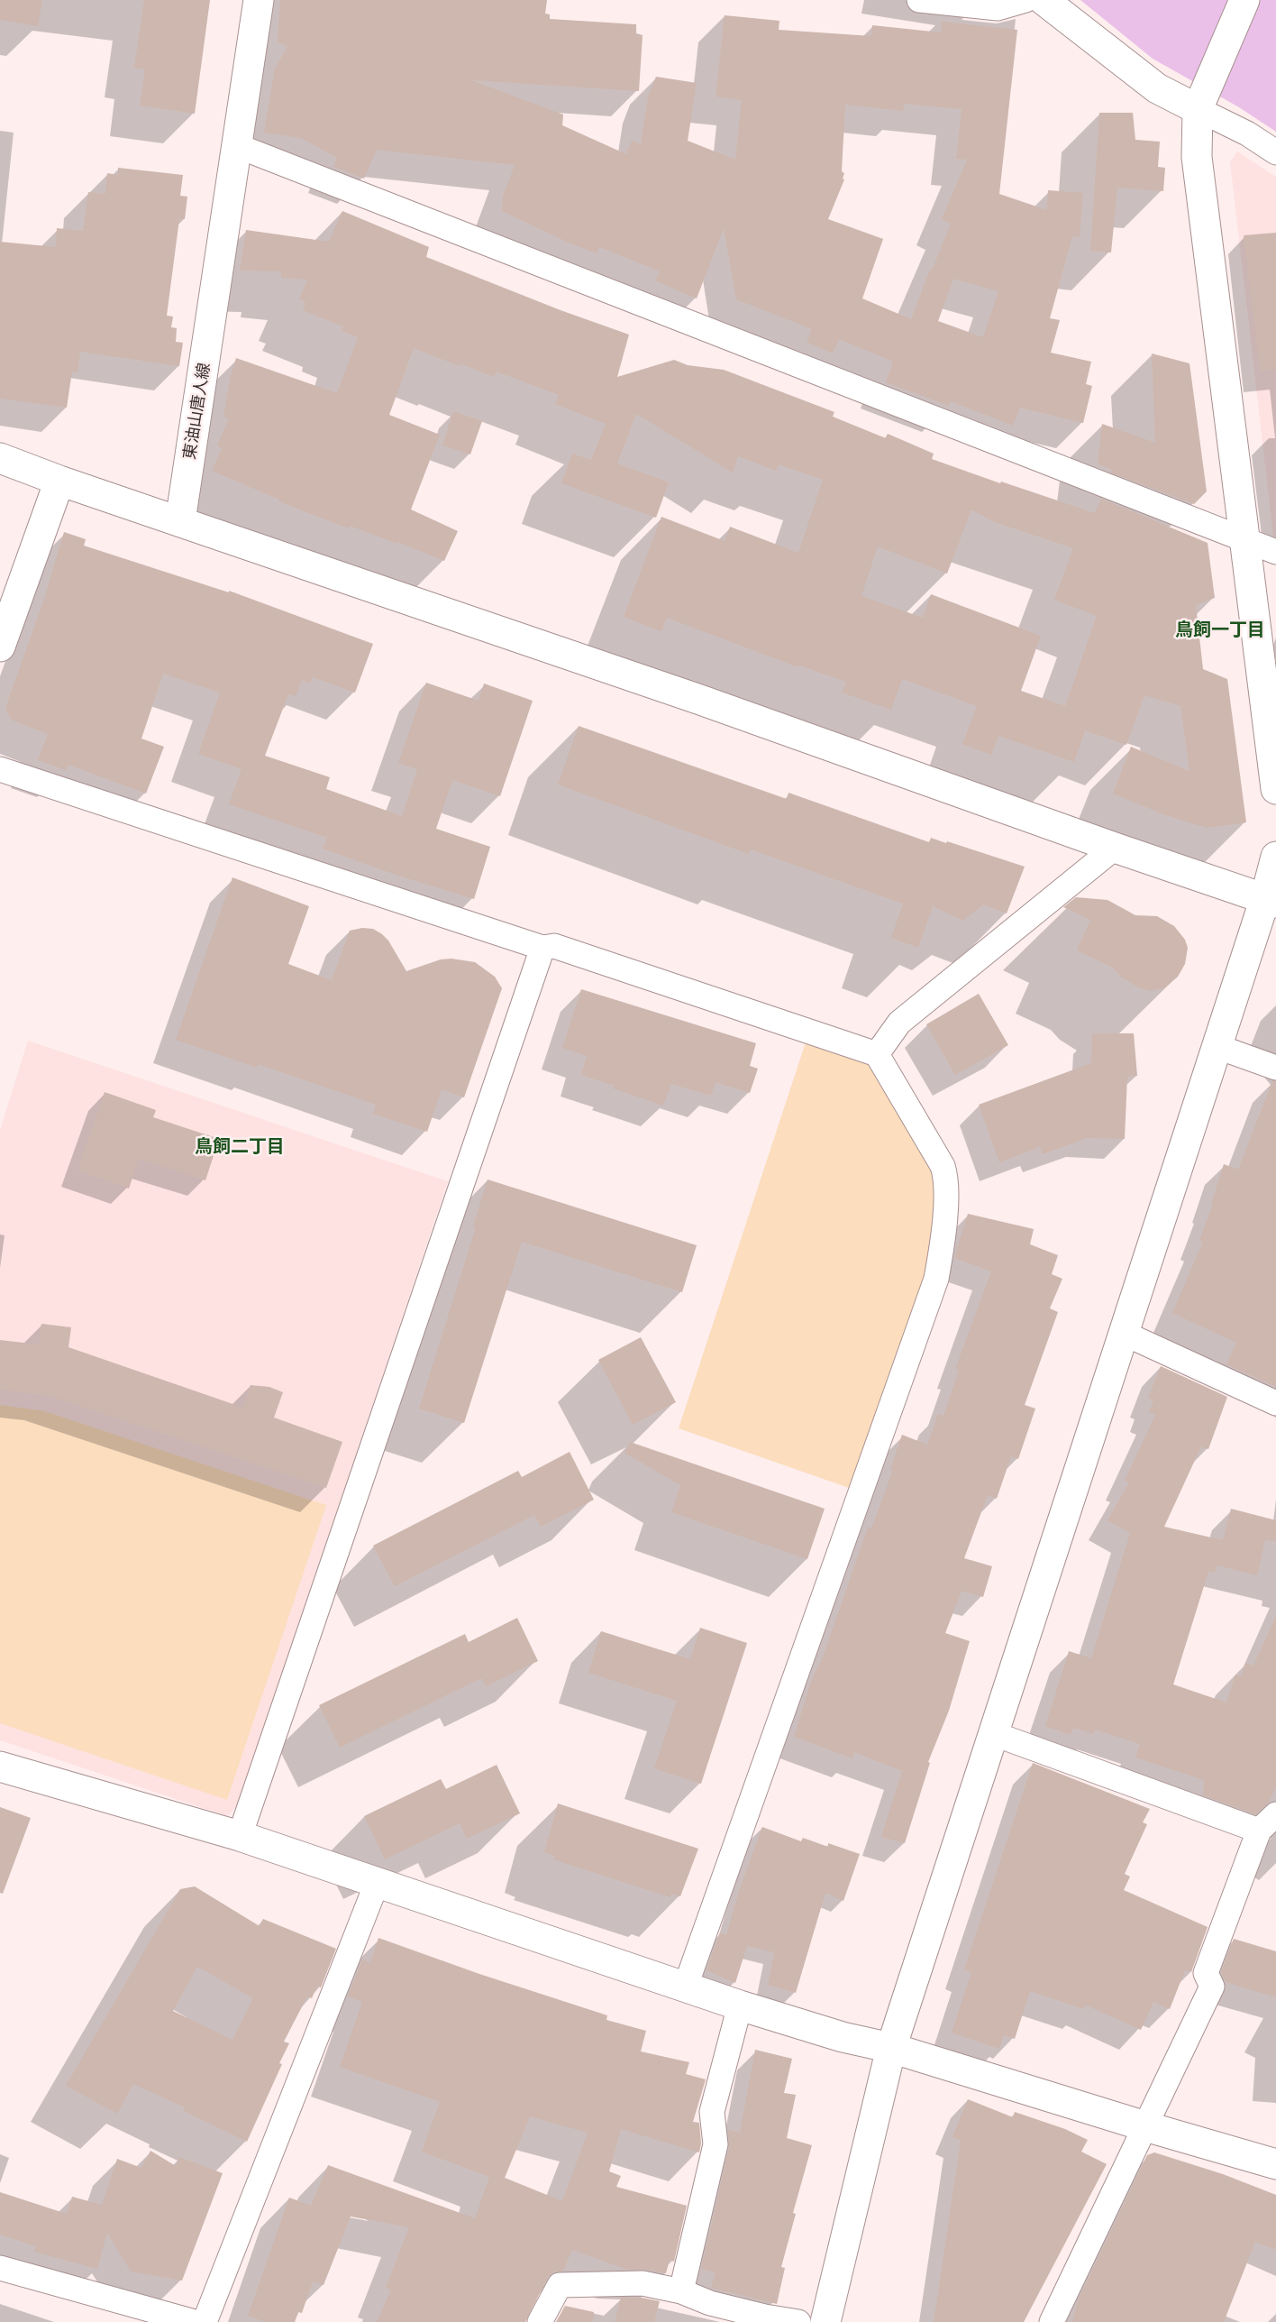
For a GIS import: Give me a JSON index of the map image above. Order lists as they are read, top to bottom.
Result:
{
  "streets": {
    "street": ["東油山唐人線"]
  },
  "districts": ["鳥飼一丁目", "鳥飼二丁目"]
}
